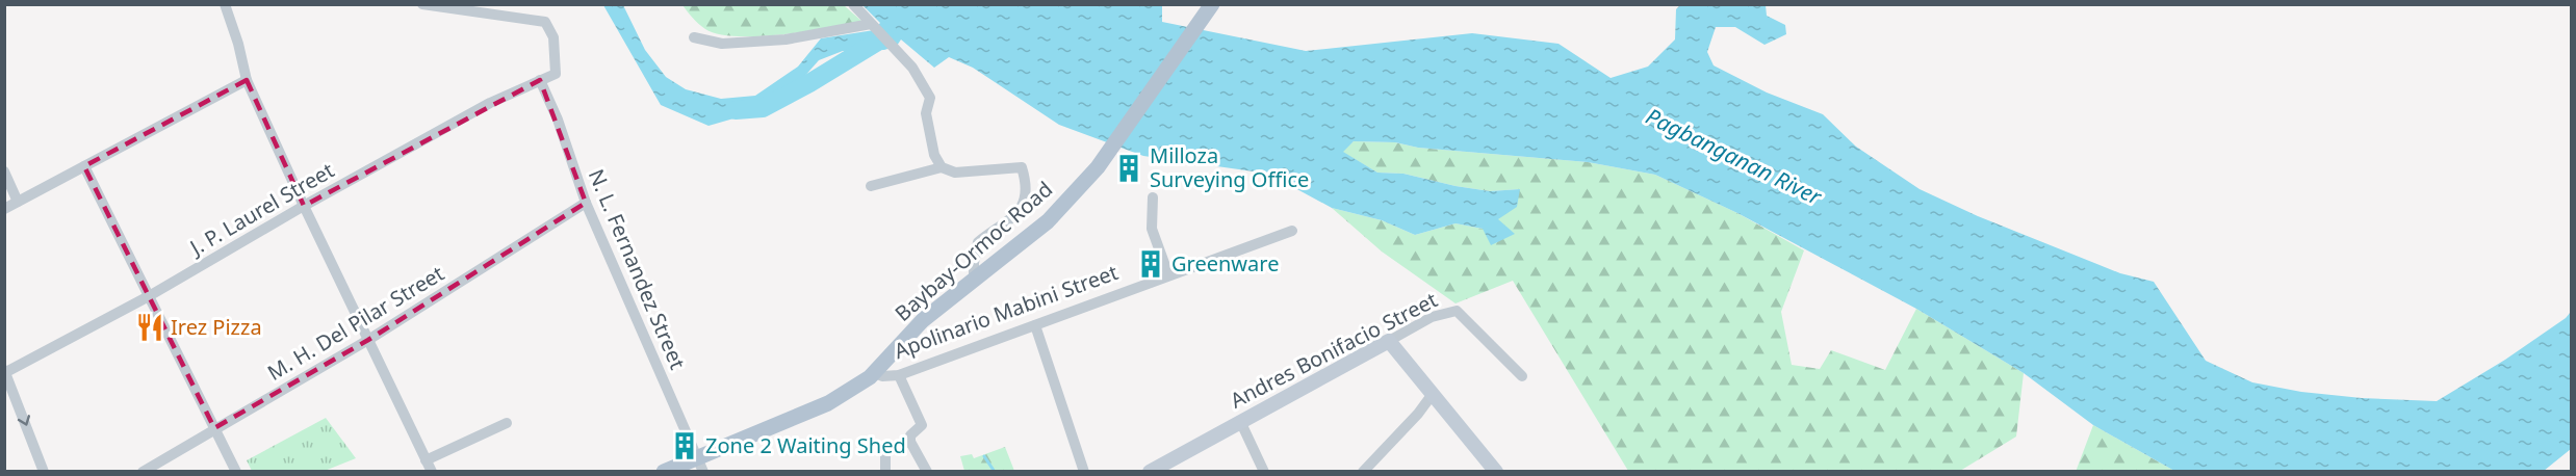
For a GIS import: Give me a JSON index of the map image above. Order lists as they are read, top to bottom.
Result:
{
  "streets": {
    "main road": ["Baybay-Ormoc Road"],
    "street": [
      "J. P. Laurel Street",
      "N. L. Fernandez Street",
      "Apolinario Mabini Street",
      "M. H. Del Pilar Street",
      "Andres Bonifacio Street"
    ]
  },
  "crossings": [
    ["J. P. Laurel Street", "N. L. Fernandez Street"],
    ["Baybay-Ormoc Road", "Apolinario Mabini Street"],
    ["N. L. Fernandez Street", "M. H. Del Pilar Street"]
  ],
  "water": ["Pagbanganan River"],
  "places": {
    "building": ["Milloza Surveying Office", "Greenware", "Zone 2 Waiting Shed"],
    "restaurant": ["Irez Pizza"]
  }
}
